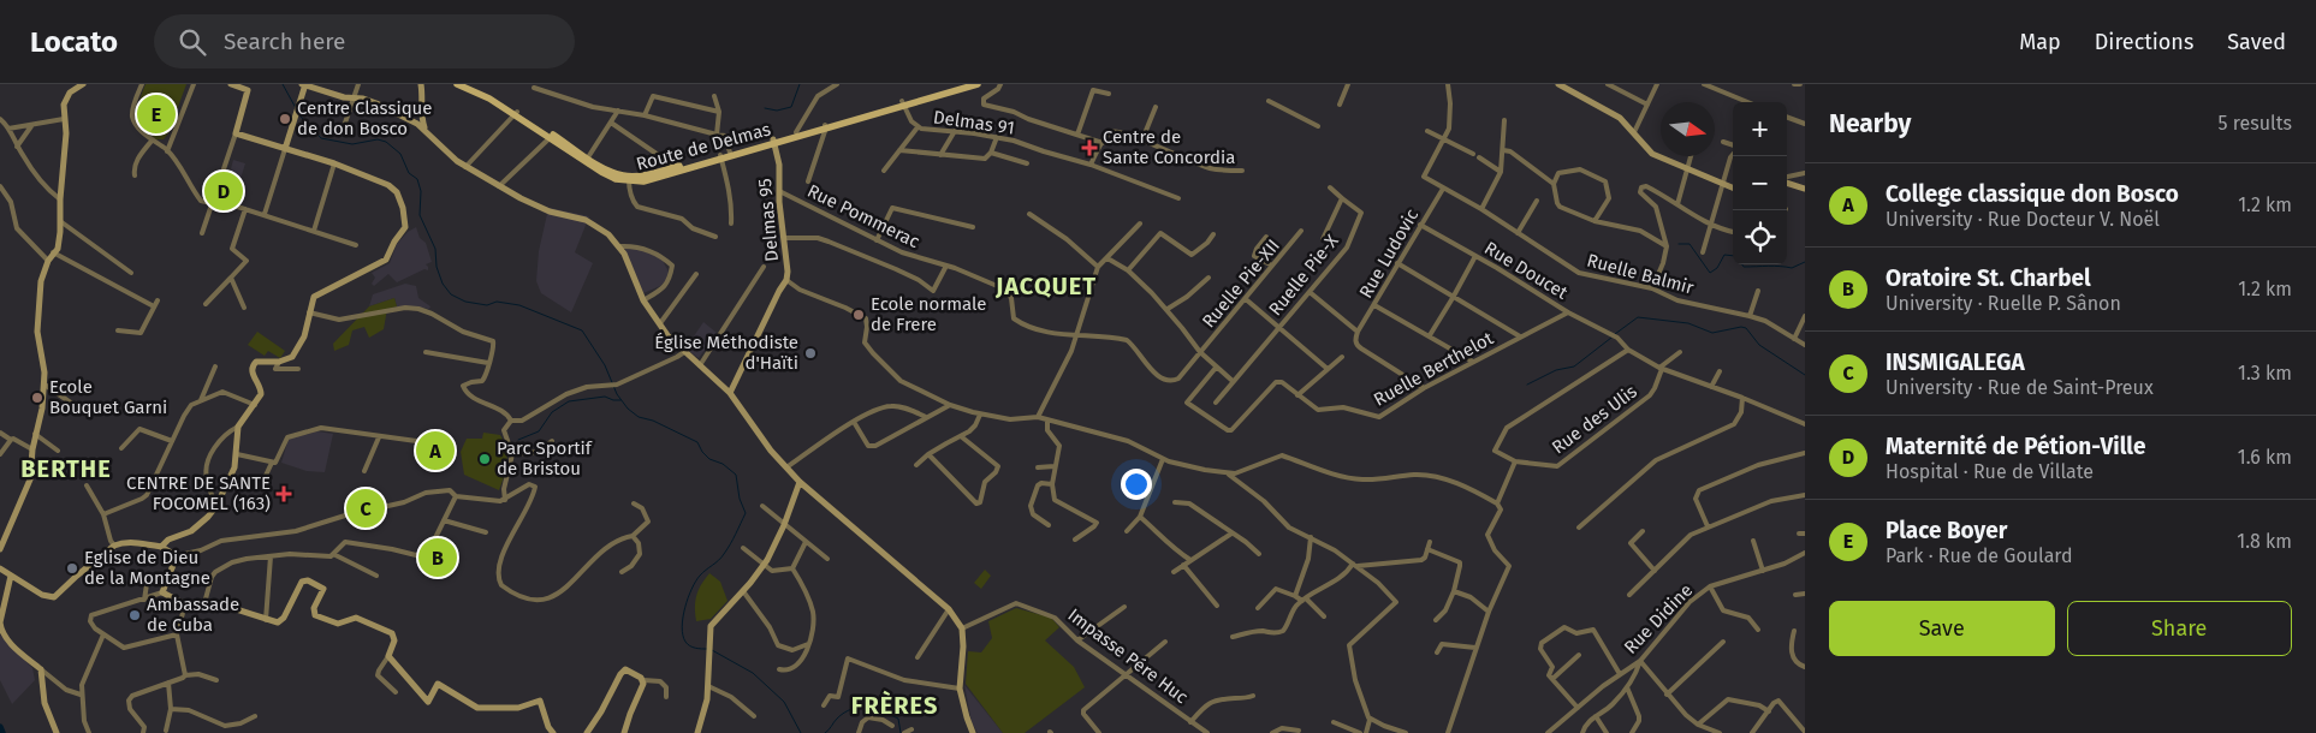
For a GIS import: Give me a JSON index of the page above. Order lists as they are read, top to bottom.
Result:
{
  "streets": {
    "main road": ["Route de Delmas"],
    "street": [
      "Delmas 91",
      "Rue Pommerac",
      "Delmas 95",
      "Rue Ludovic",
      "Rue Doucet",
      "Ruelle Balmir",
      "Ruelle Pie-X",
      "Ruelle Pie-XII",
      "Ruelle Berthelot",
      "Rue des Ulis",
      "Rue Didine",
      "Impasse Pére Huc"
    ]
  },
  "crossings": [
    ["Delmas 91", "Route de Delmas"],
    ["Route de Delmas", "Delmas 95"],
    ["Rue Pommerac", "Delmas 95"],
    ["Rue Pommerac", "Ruelle Pie-XII"],
    ["Rue Ludovic", "Rue Doucet"],
    ["Rue Ludovic", "Ruelle Balmir"],
    ["Rue Doucet", "Ruelle Berthelot"],
    ["Rue Doucet", "Rue des Ulis"]
  ],
  "districts": ["JACQUET", "BERTHE", "FRÈRES"],
  "places": {
    "other": [
      "Centre Classique de don Bosco",
      "Ecole normale de Frere",
      "Église Méthodiste d'Haïti",
      "Ecole Bouquet Garni",
      "Parc Sportif de Bristou",
      "Eglise de Dieu de la Montagne",
      "Ambassade de Cuba"
    ],
    "health": ["Centre de Sante Concordia", "CENTRE DE SANTE FOCOMEL (163)"]
  },
  "north": "right",
  "page": {
    "header": "Locato",
    "search": "Search here",
    "nav": ["Map", "Directions", "Saved"],
    "heading": ["Nearby", "5 results"],
    "pins": [
      "E",
      "D",
      "A",
      "C",
      "B"
    ],
    "map_buttons": ["+", "−"],
    "list": [
      {
        "mark": "A",
        "name": "College classique don Bosco",
        "note": "University · Rue Docteur V. Noël",
        "value": "1.2 km"
      },
      {
        "mark": "B",
        "name": "Oratoire St. Charbel",
        "note": "University · Ruelle P. Sânon",
        "value": "1.2 km"
      },
      {
        "mark": "C",
        "name": "INSMIGALEGA",
        "note": "University · Rue de Saint-Preux",
        "value": "1.3 km"
      },
      {
        "mark": "D",
        "name": "Maternité de Pétion-Ville",
        "note": "Hospital · Rue de Villate",
        "value": "1.6 km"
      },
      {
        "mark": "E",
        "name": "Place Boyer",
        "note": "Park · Rue de Goulard",
        "value": "1.8 km"
      }
    ],
    "buttons": ["Save", "Share"]
  }
}
